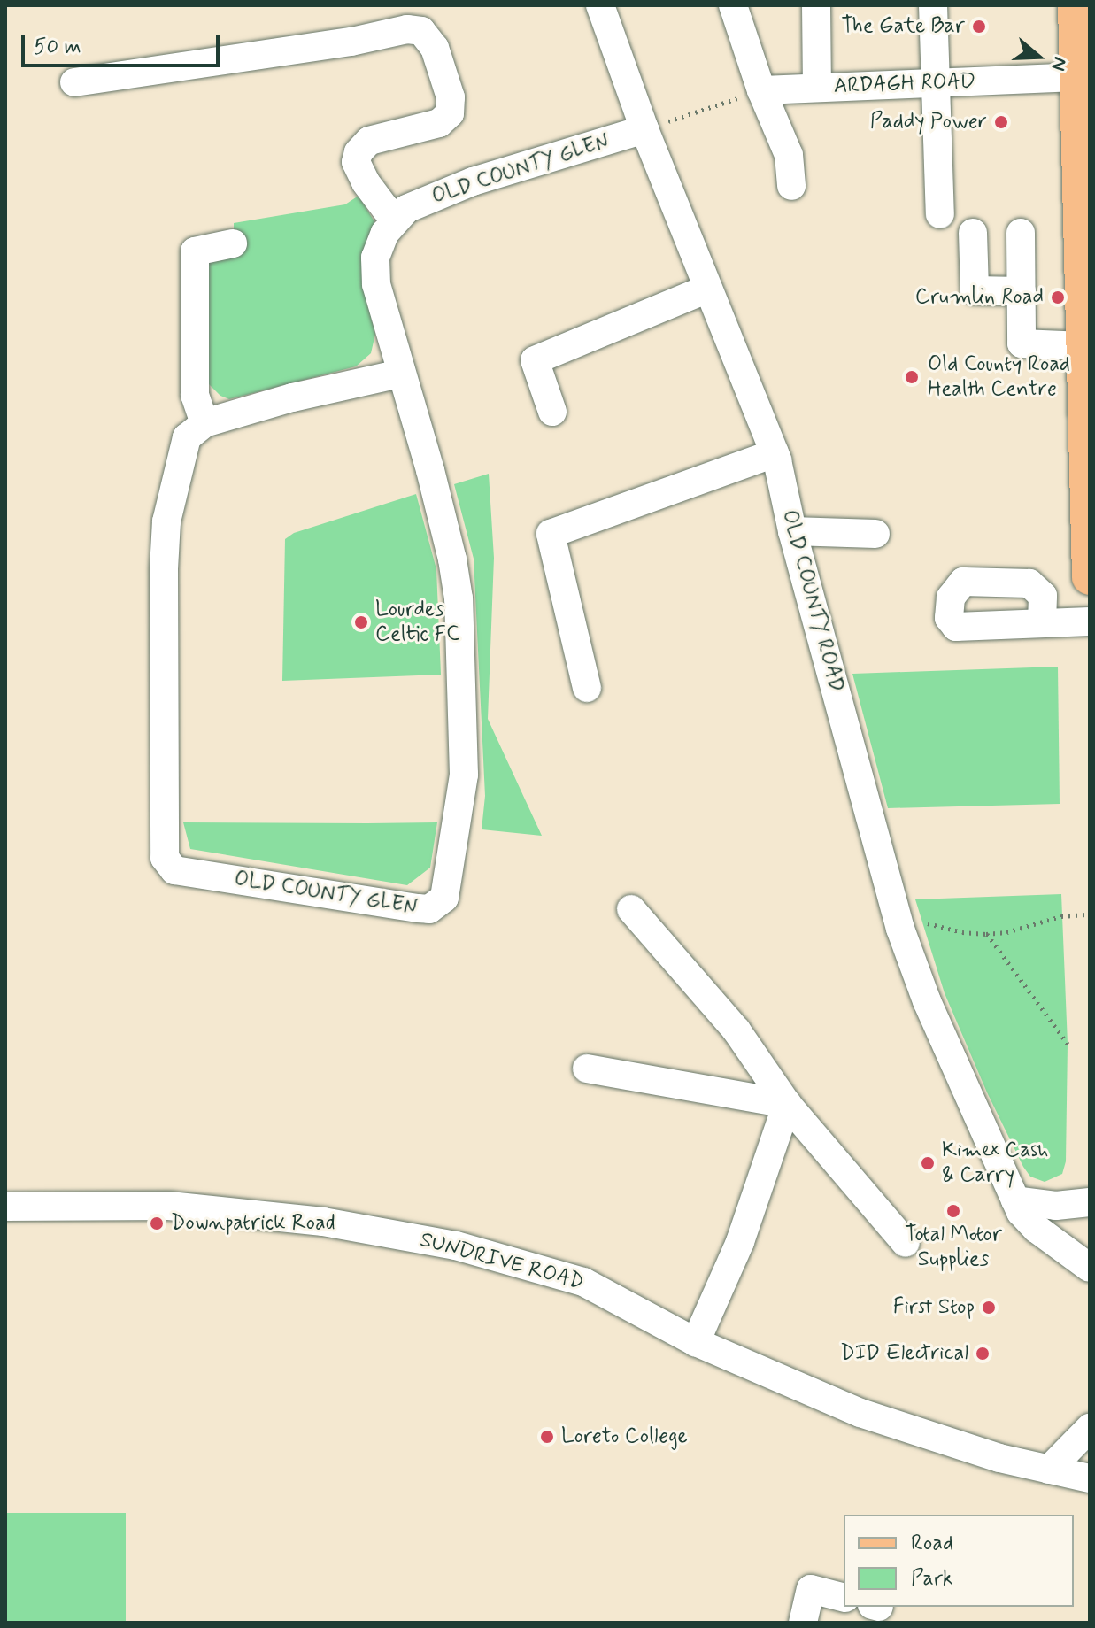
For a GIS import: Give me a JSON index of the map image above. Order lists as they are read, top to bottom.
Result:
{
  "streets": {
    "street": [
      "ARDAGH ROAD",
      "OLD COUNTY GLEN",
      "OLD COUNTY ROAD",
      "SUNDRIVE ROAD"
    ]
  },
  "crossings": [
    ["OLD COUNTY GLEN", "OLD COUNTY ROAD"]
  ],
  "places": [
    "The Gate Bar",
    "Paddy Power",
    "Crumlin Road",
    "Old County Road Health Centre",
    "Lourdes Celtic FC",
    "Kimex Cash & Carry",
    "Total Motor Supplies",
    "Downpatrick Road",
    "First Stop",
    "DID Electrical",
    "Loreto College"
  ],
  "legend": ["Road", "Park"],
  "scale_bar": "50 m",
  "north": "right"
}
